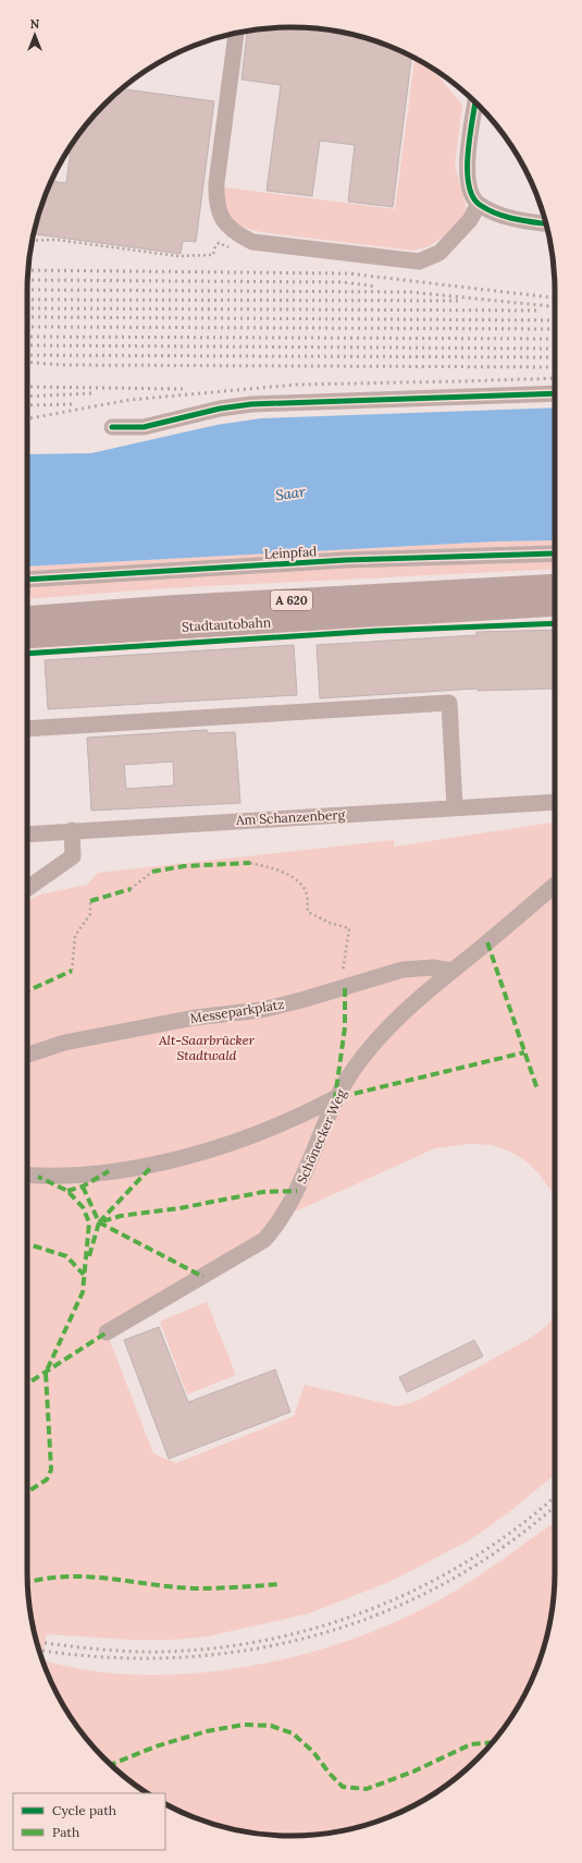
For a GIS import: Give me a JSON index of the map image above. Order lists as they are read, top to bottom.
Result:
{
  "streets": {
    "highway": ["A 620", "Stadtautobahn"],
    "street": [
      "Leinpfad",
      "Am Schanzenberg",
      "Messeparkplatz",
      "Schönecker Weg"
    ]
  },
  "crossings": [
    ["Messeparkplatz", "Schönecker Weg"]
  ],
  "water": ["Saar"],
  "parks": ["Alt-Saarbrücker Stadtwald"],
  "legend": ["Cycle path", "Path"],
  "north": "top"
}
